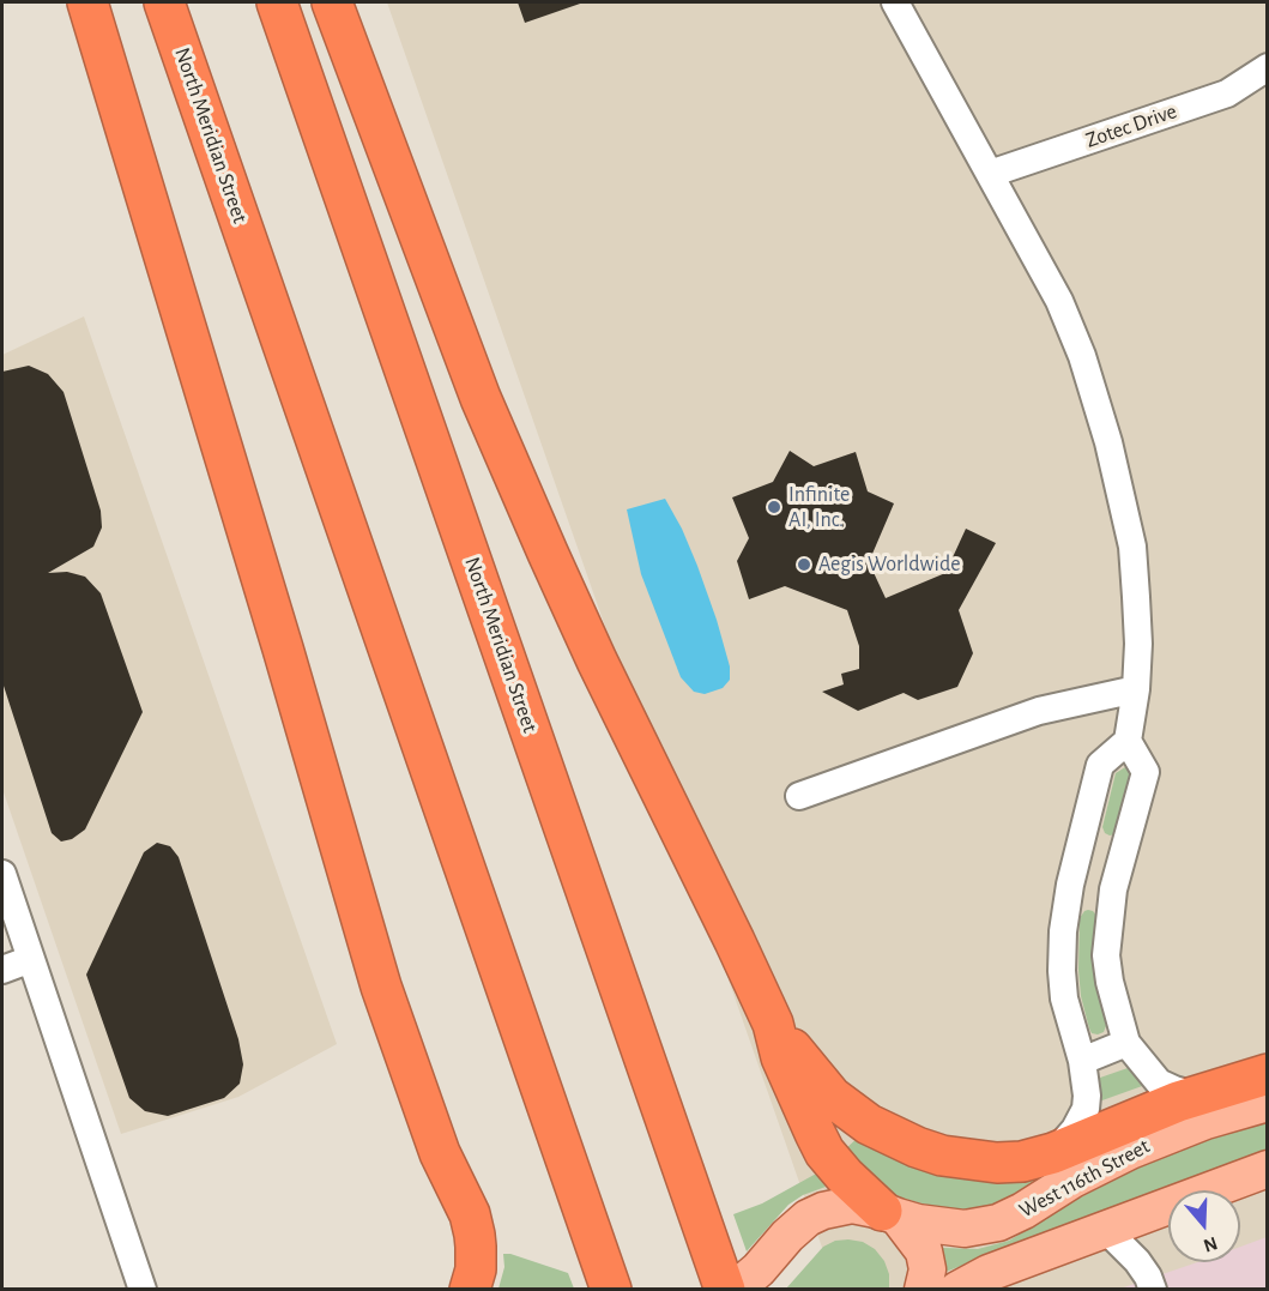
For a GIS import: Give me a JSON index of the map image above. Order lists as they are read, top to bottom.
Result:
{
  "streets": {
    "highway": ["North Meridian Street"],
    "main road": ["West 116th Street"],
    "street": ["Zotec Drive"]
  },
  "places": ["Infinite AI, Inc.", "Aegis Worldwide"],
  "north": "bottom"
}
